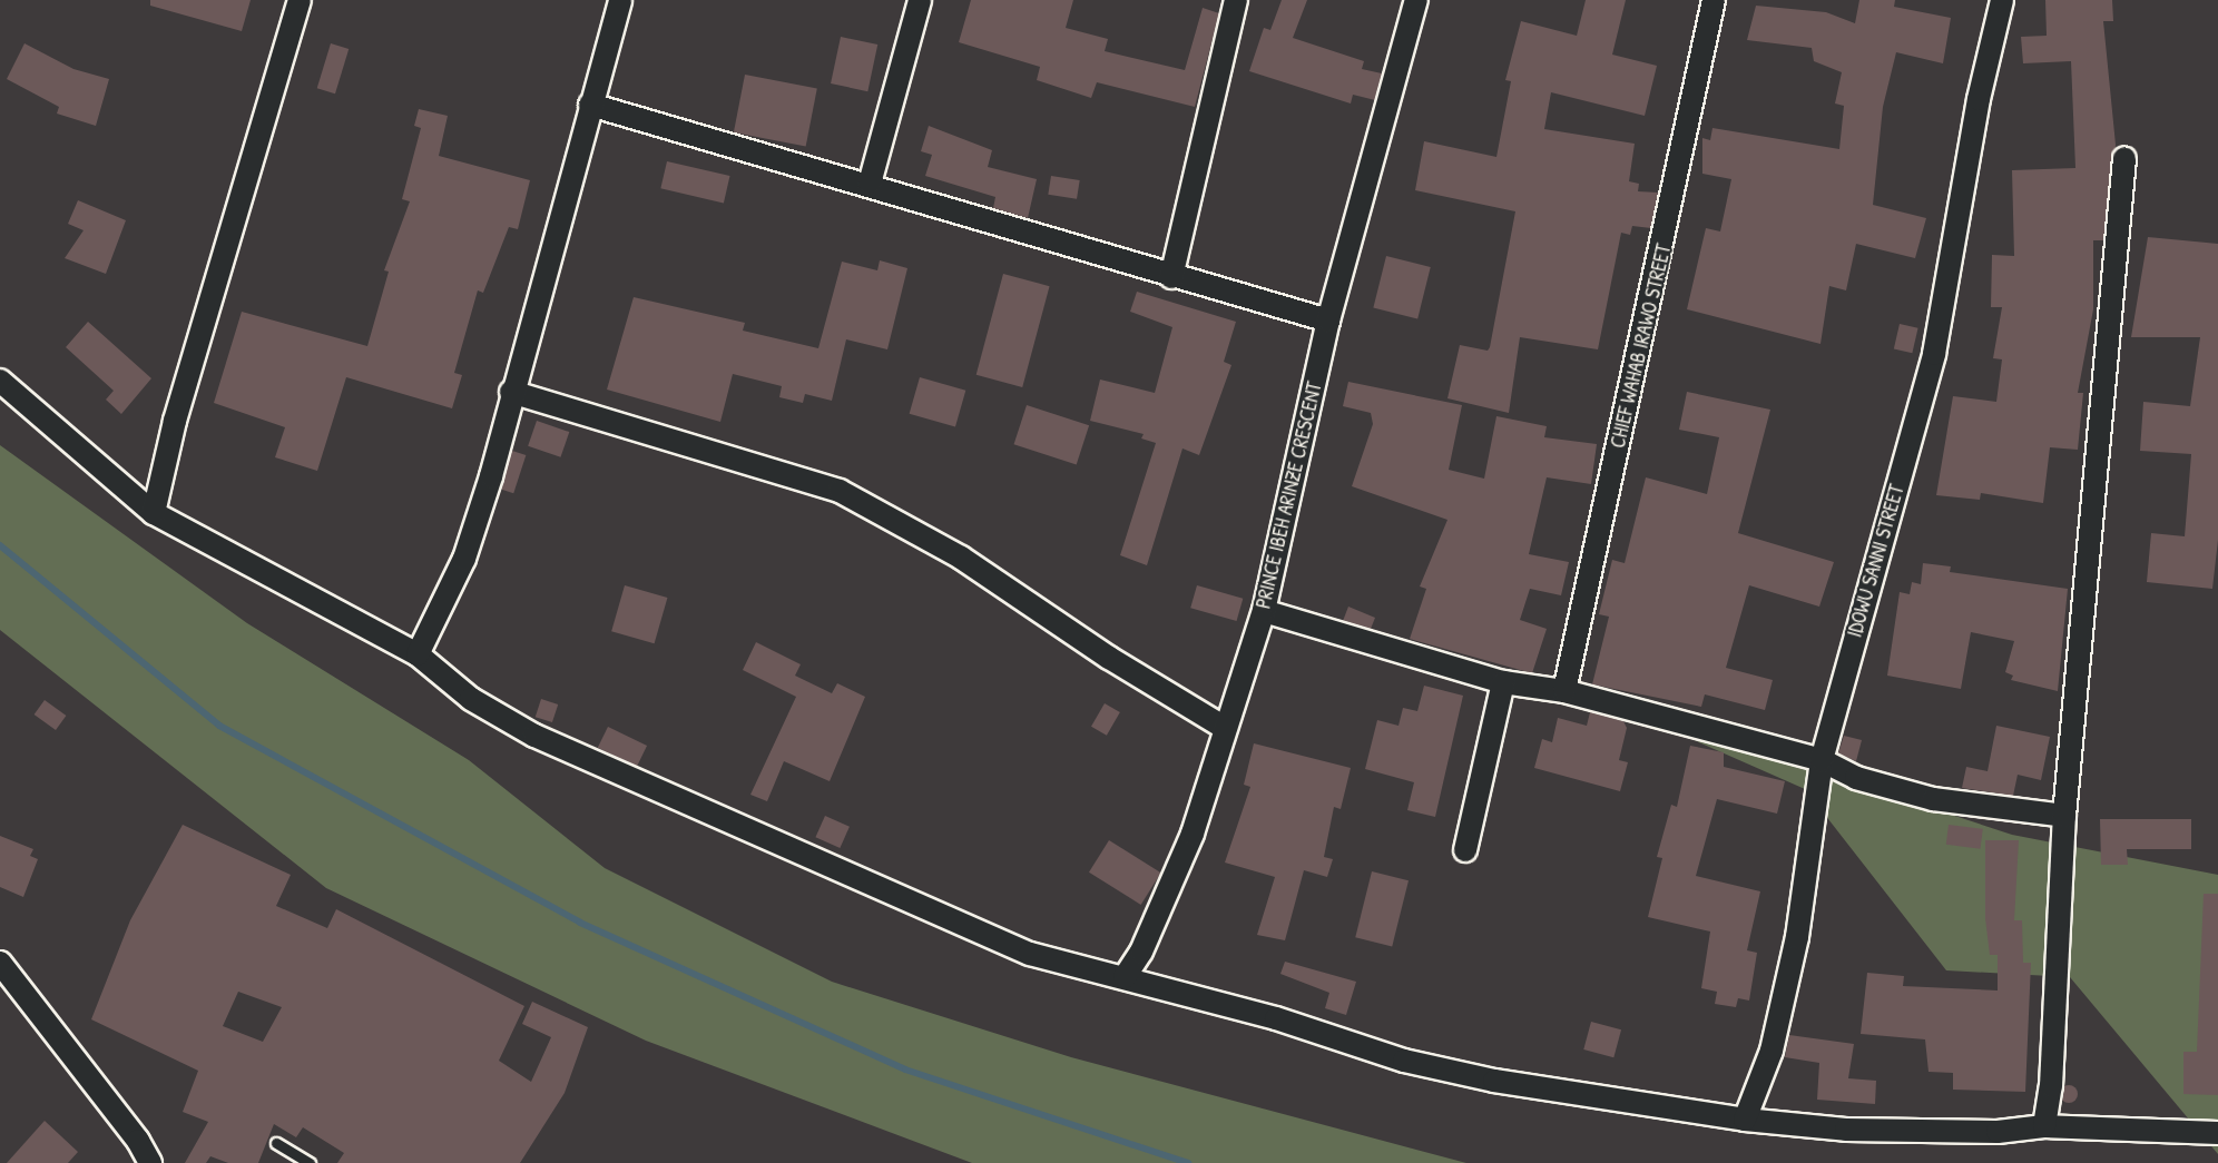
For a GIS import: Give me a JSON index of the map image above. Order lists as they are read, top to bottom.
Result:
{
  "streets": {
    "street": ["CHIEF WAHAB IRAWO STREET", "PRINCE IBEH ARINZE CRESCENT", "IDOWU SANNI STREET"]
  }
}
